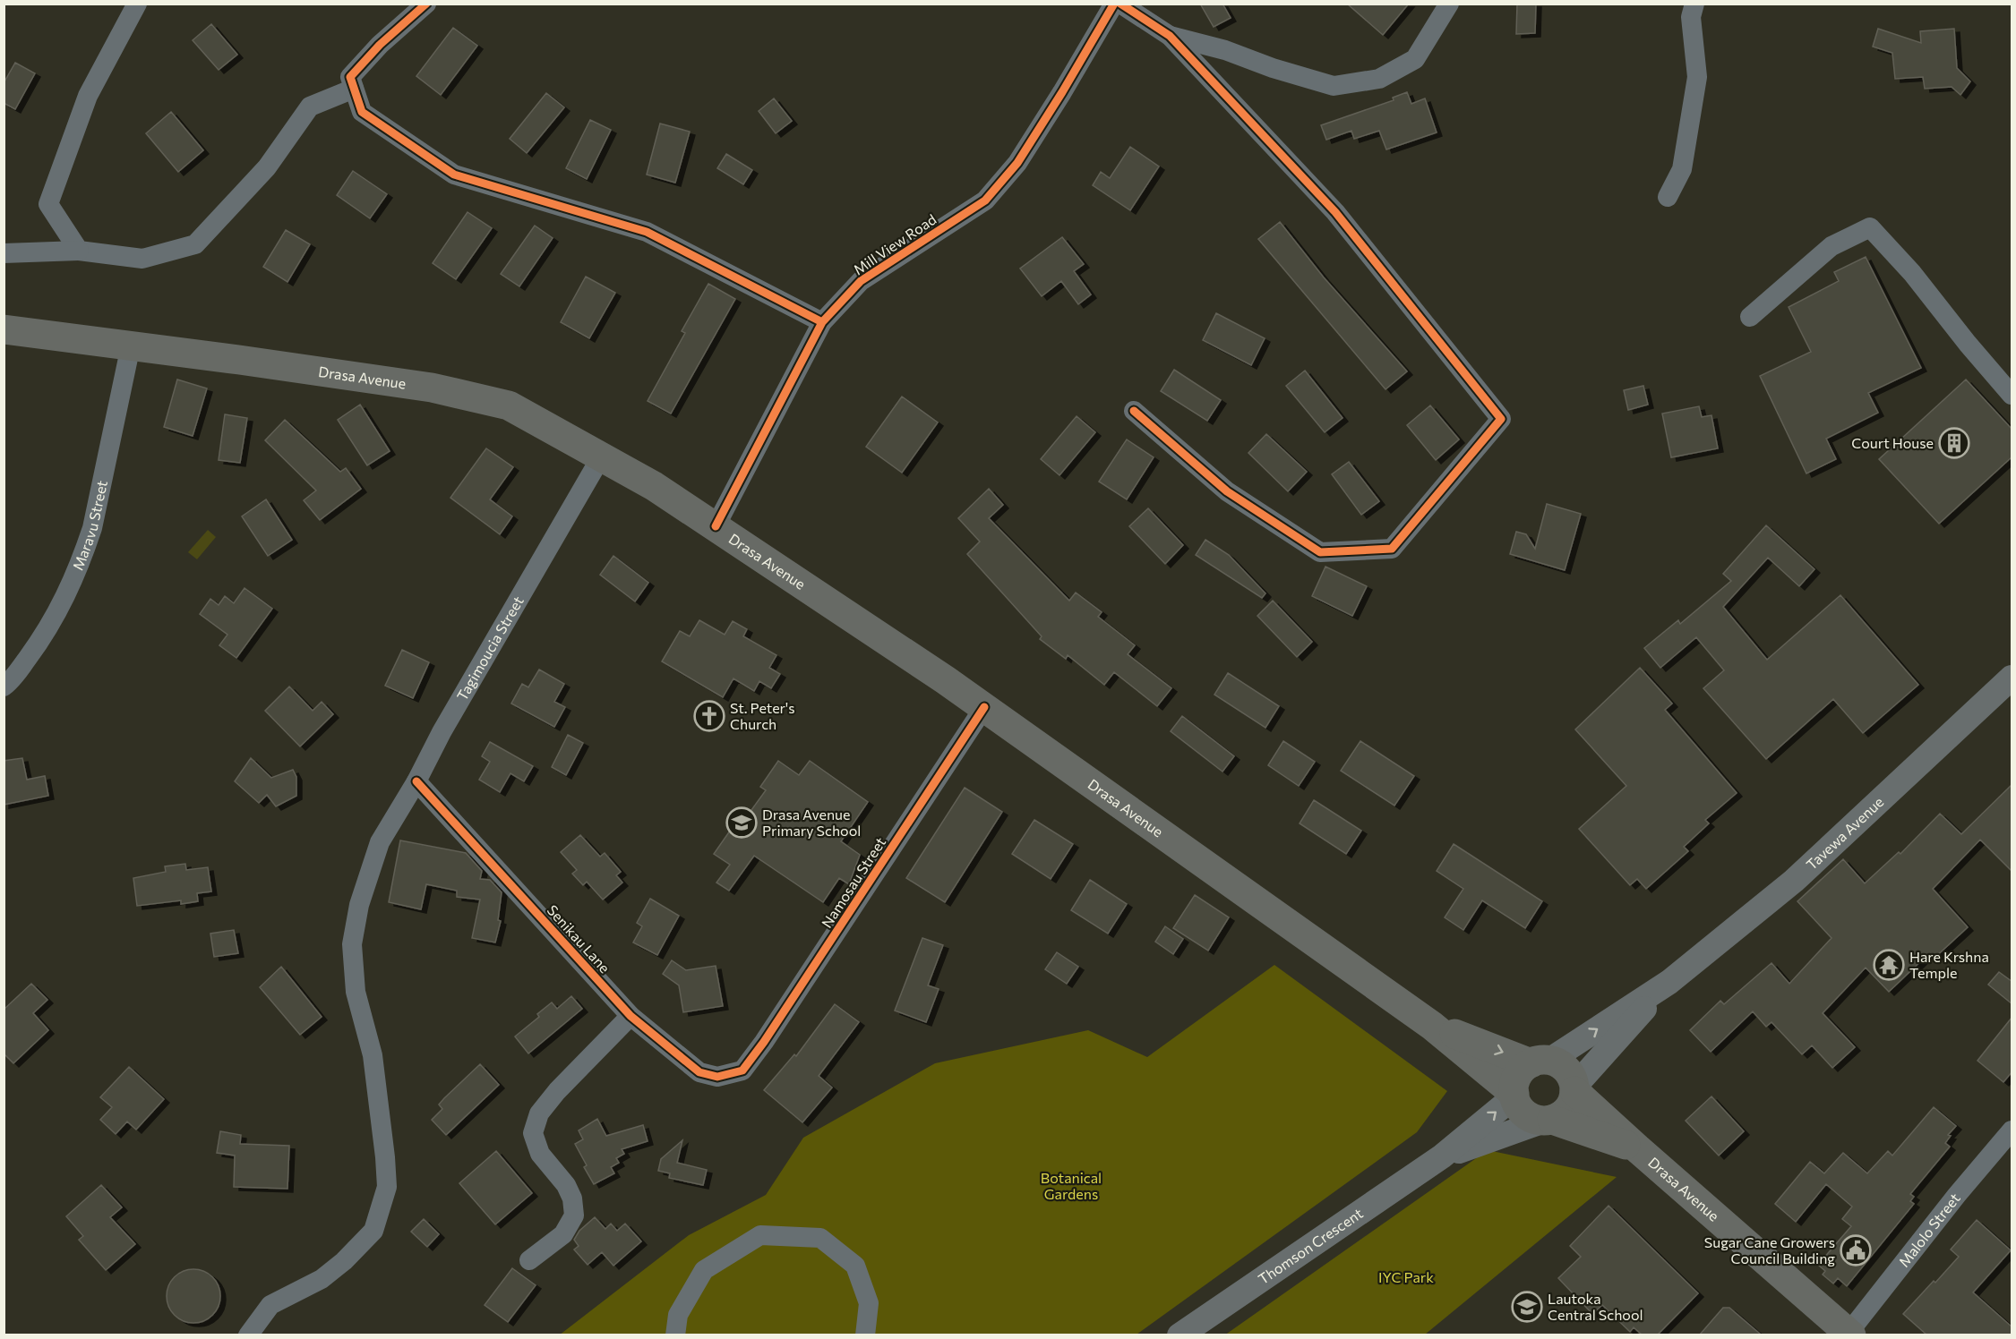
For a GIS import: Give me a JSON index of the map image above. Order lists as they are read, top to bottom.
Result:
{
  "streets": {
    "highway": ["Drasa Avenue"],
    "main road": ["Tavewa Avenue", "Thomson Crescent"],
    "street": [
      "Mill View Road",
      "Maravu Street",
      "Tagimoucia Street",
      "Namosau Street",
      "Senikau Lane",
      "Malolo Street"
    ]
  },
  "crossings": [
    ["Mill View Road", "Drasa Avenue"],
    ["Drasa Avenue", "Maravu Street"],
    ["Drasa Avenue", "Tagimoucia Street"],
    ["Drasa Avenue", "Tavewa Avenue"],
    ["Drasa Avenue", "Namosau Street"],
    ["Drasa Avenue", "Malolo Street"],
    ["Drasa Avenue", "Thomson Crescent"],
    ["Tagimoucia Street", "Senikau Lane"],
    ["Tavewa Avenue", "Thomson Crescent"],
    ["Namosau Street", "Senikau Lane"]
  ],
  "parks": ["Botanical Gardens", "IYC Park"],
  "places": {
    "building": ["Court House"],
    "church": ["St. Peter's Church"],
    "school or university": ["Drasa Avenue Primary School", "Lautoka Central School"],
    "temple": ["Hare Krshna Temple"],
    "public building": ["Sugar Cane Growers Council Building"]
  }
}
